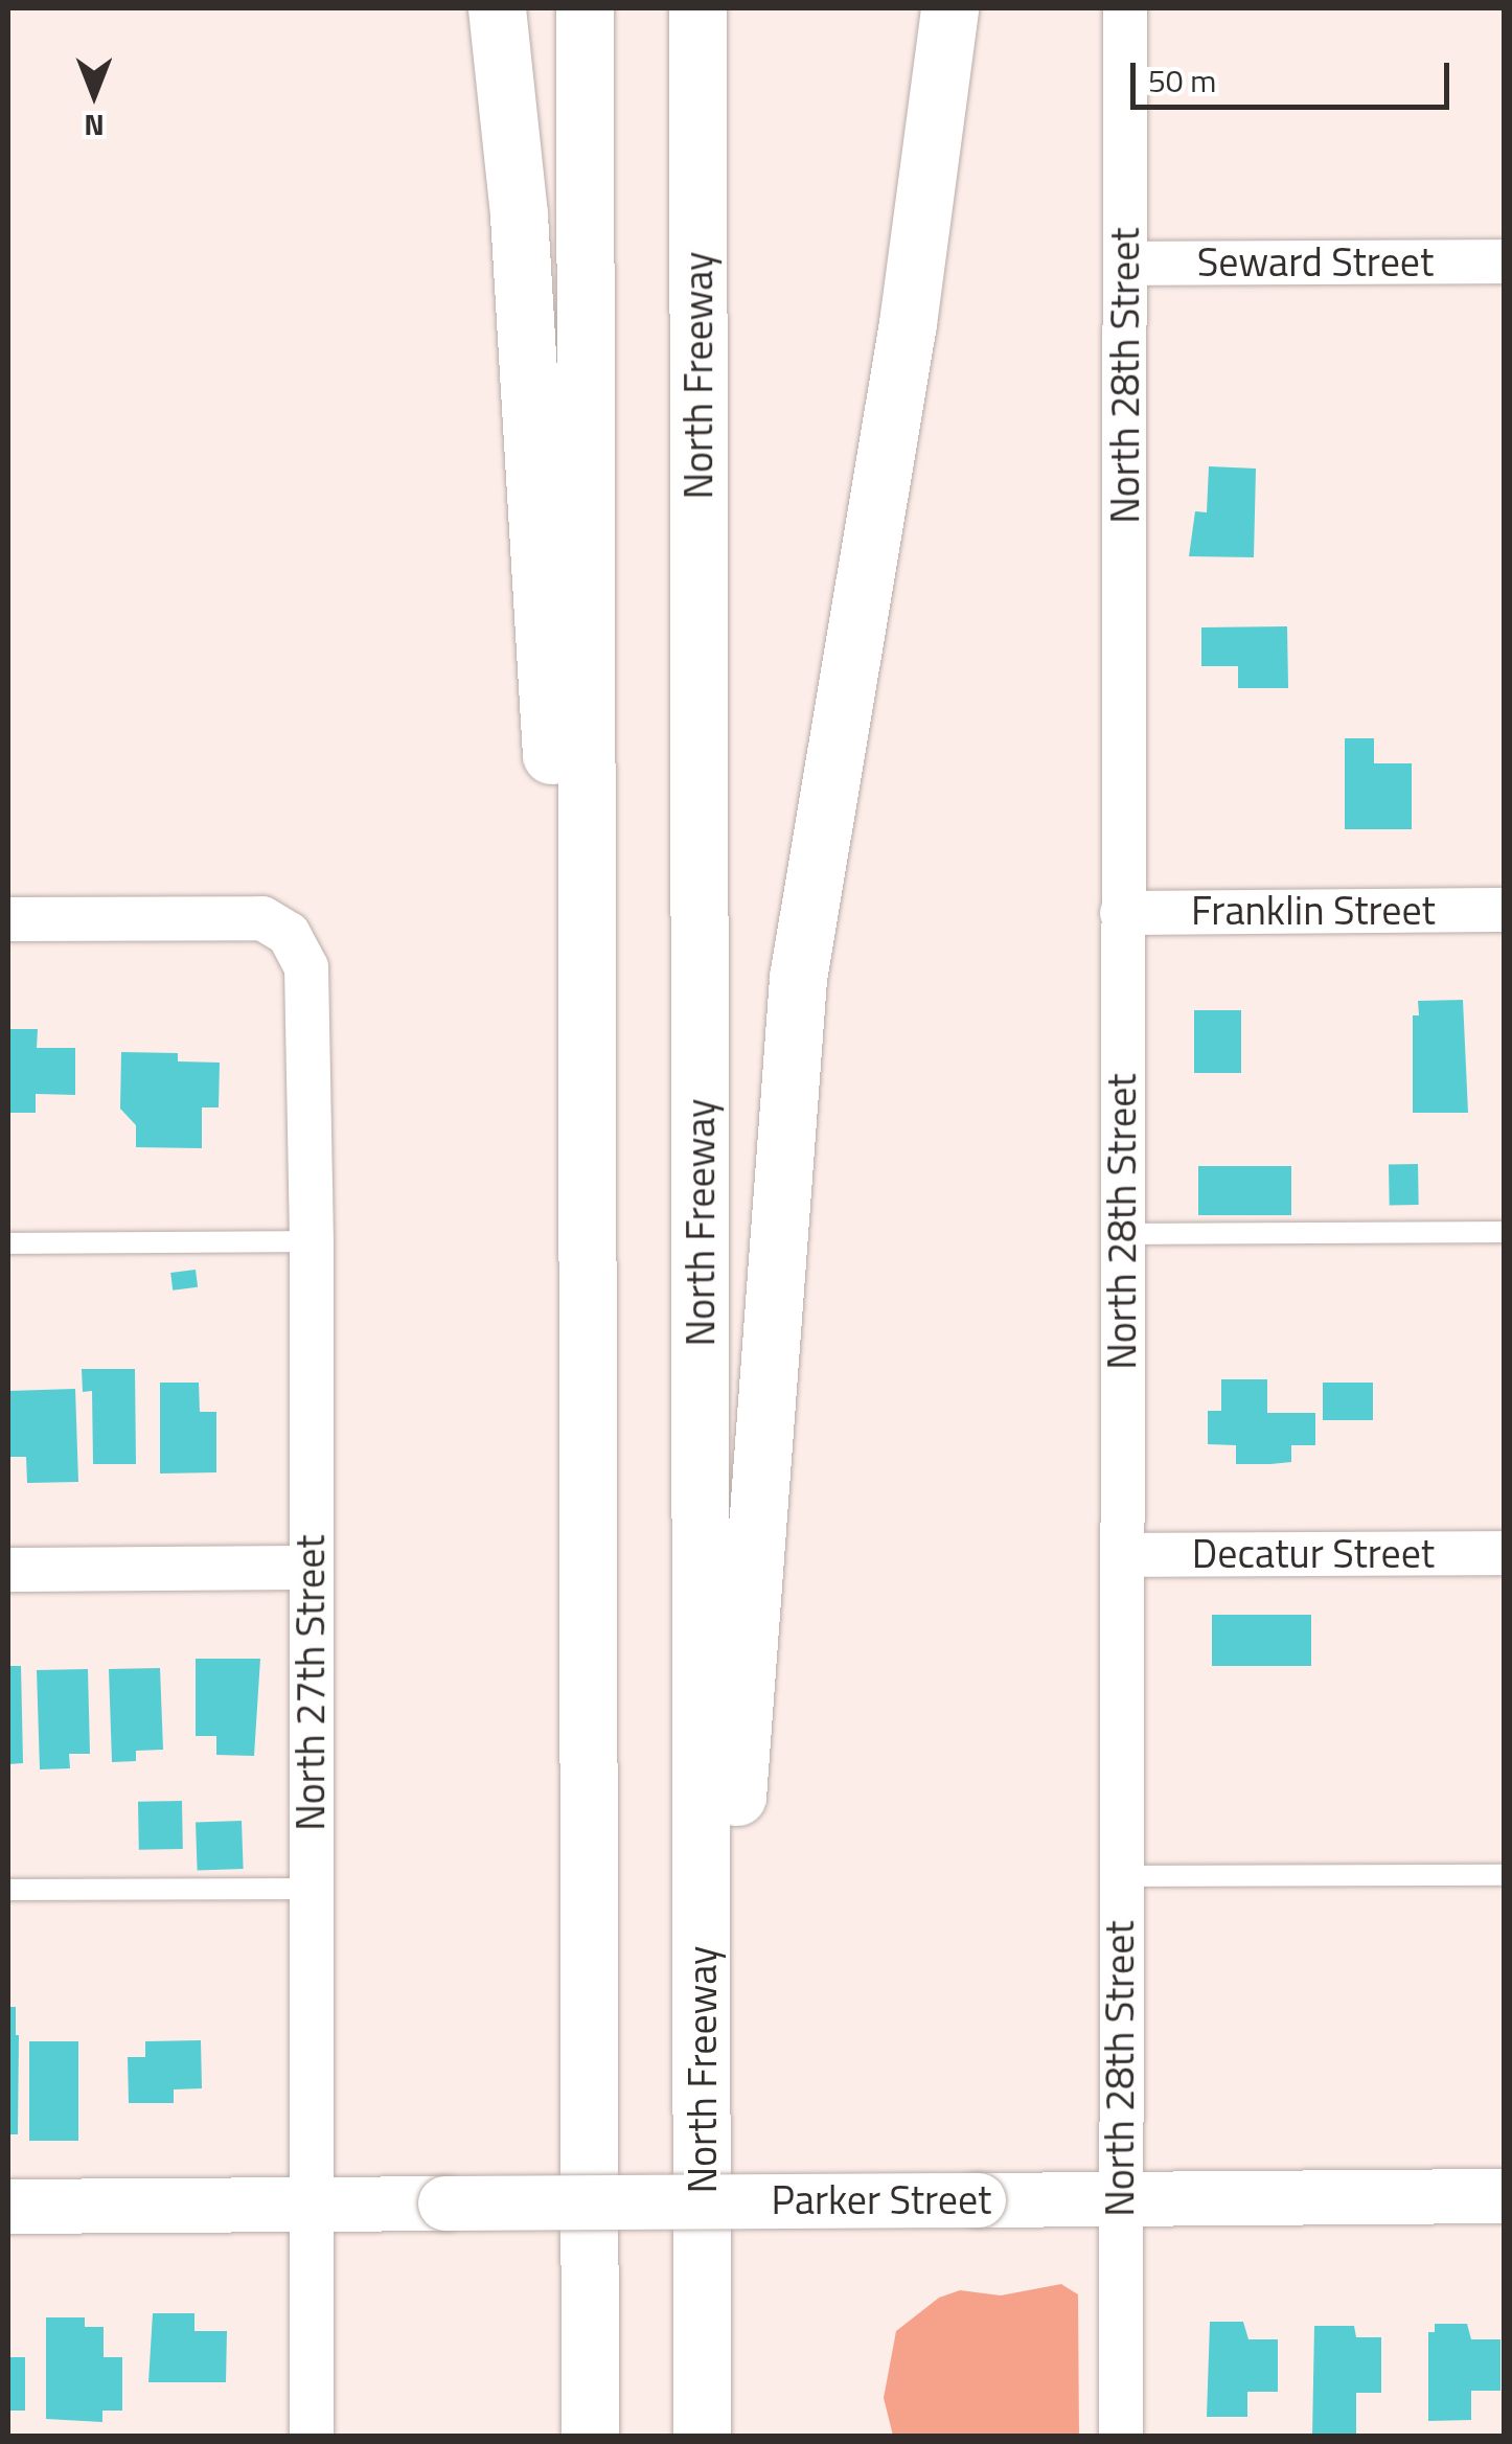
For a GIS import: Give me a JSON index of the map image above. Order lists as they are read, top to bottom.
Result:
{
  "streets": {
    "highway": ["North Freeway"],
    "street": [
      "Seward Street",
      "North 28th Street",
      "Franklin Street",
      "Decatur Street",
      "North 27th Street",
      "Parker Street"
    ]
  },
  "crossings": [
    ["Seward Street", "North 28th Street"],
    ["North 28th Street", "Franklin Street"],
    ["North 28th Street", "Decatur Street"],
    ["North 28th Street", "Parker Street"],
    ["North 27th Street", "Parker Street"]
  ],
  "scale_bar": "50 m",
  "north": "bottom"
}
